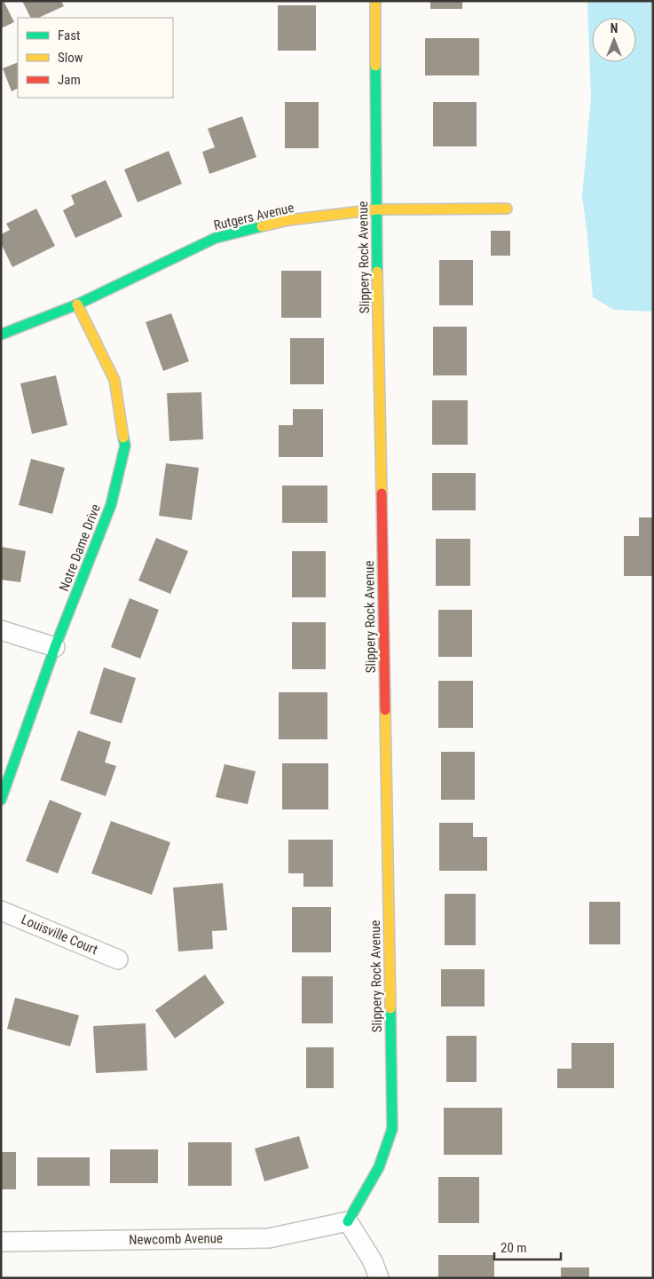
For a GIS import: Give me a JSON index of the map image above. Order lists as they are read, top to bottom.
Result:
{
  "streets": {
    "street": [
      "Rutgers Avenue",
      "Slippery Rock Avenue",
      "Notre Dame Drive",
      "Louisville Court",
      "Newcomb Avenue"
    ]
  },
  "crossings": [
    ["Rutgers Avenue", "Slippery Rock Avenue"],
    ["Rutgers Avenue", "Notre Dame Drive"],
    ["Slippery Rock Avenue", "Newcomb Avenue"]
  ],
  "legend": ["Fast", "Slow", "Jam"],
  "scale_bar": "20 m",
  "north": "top"
}
